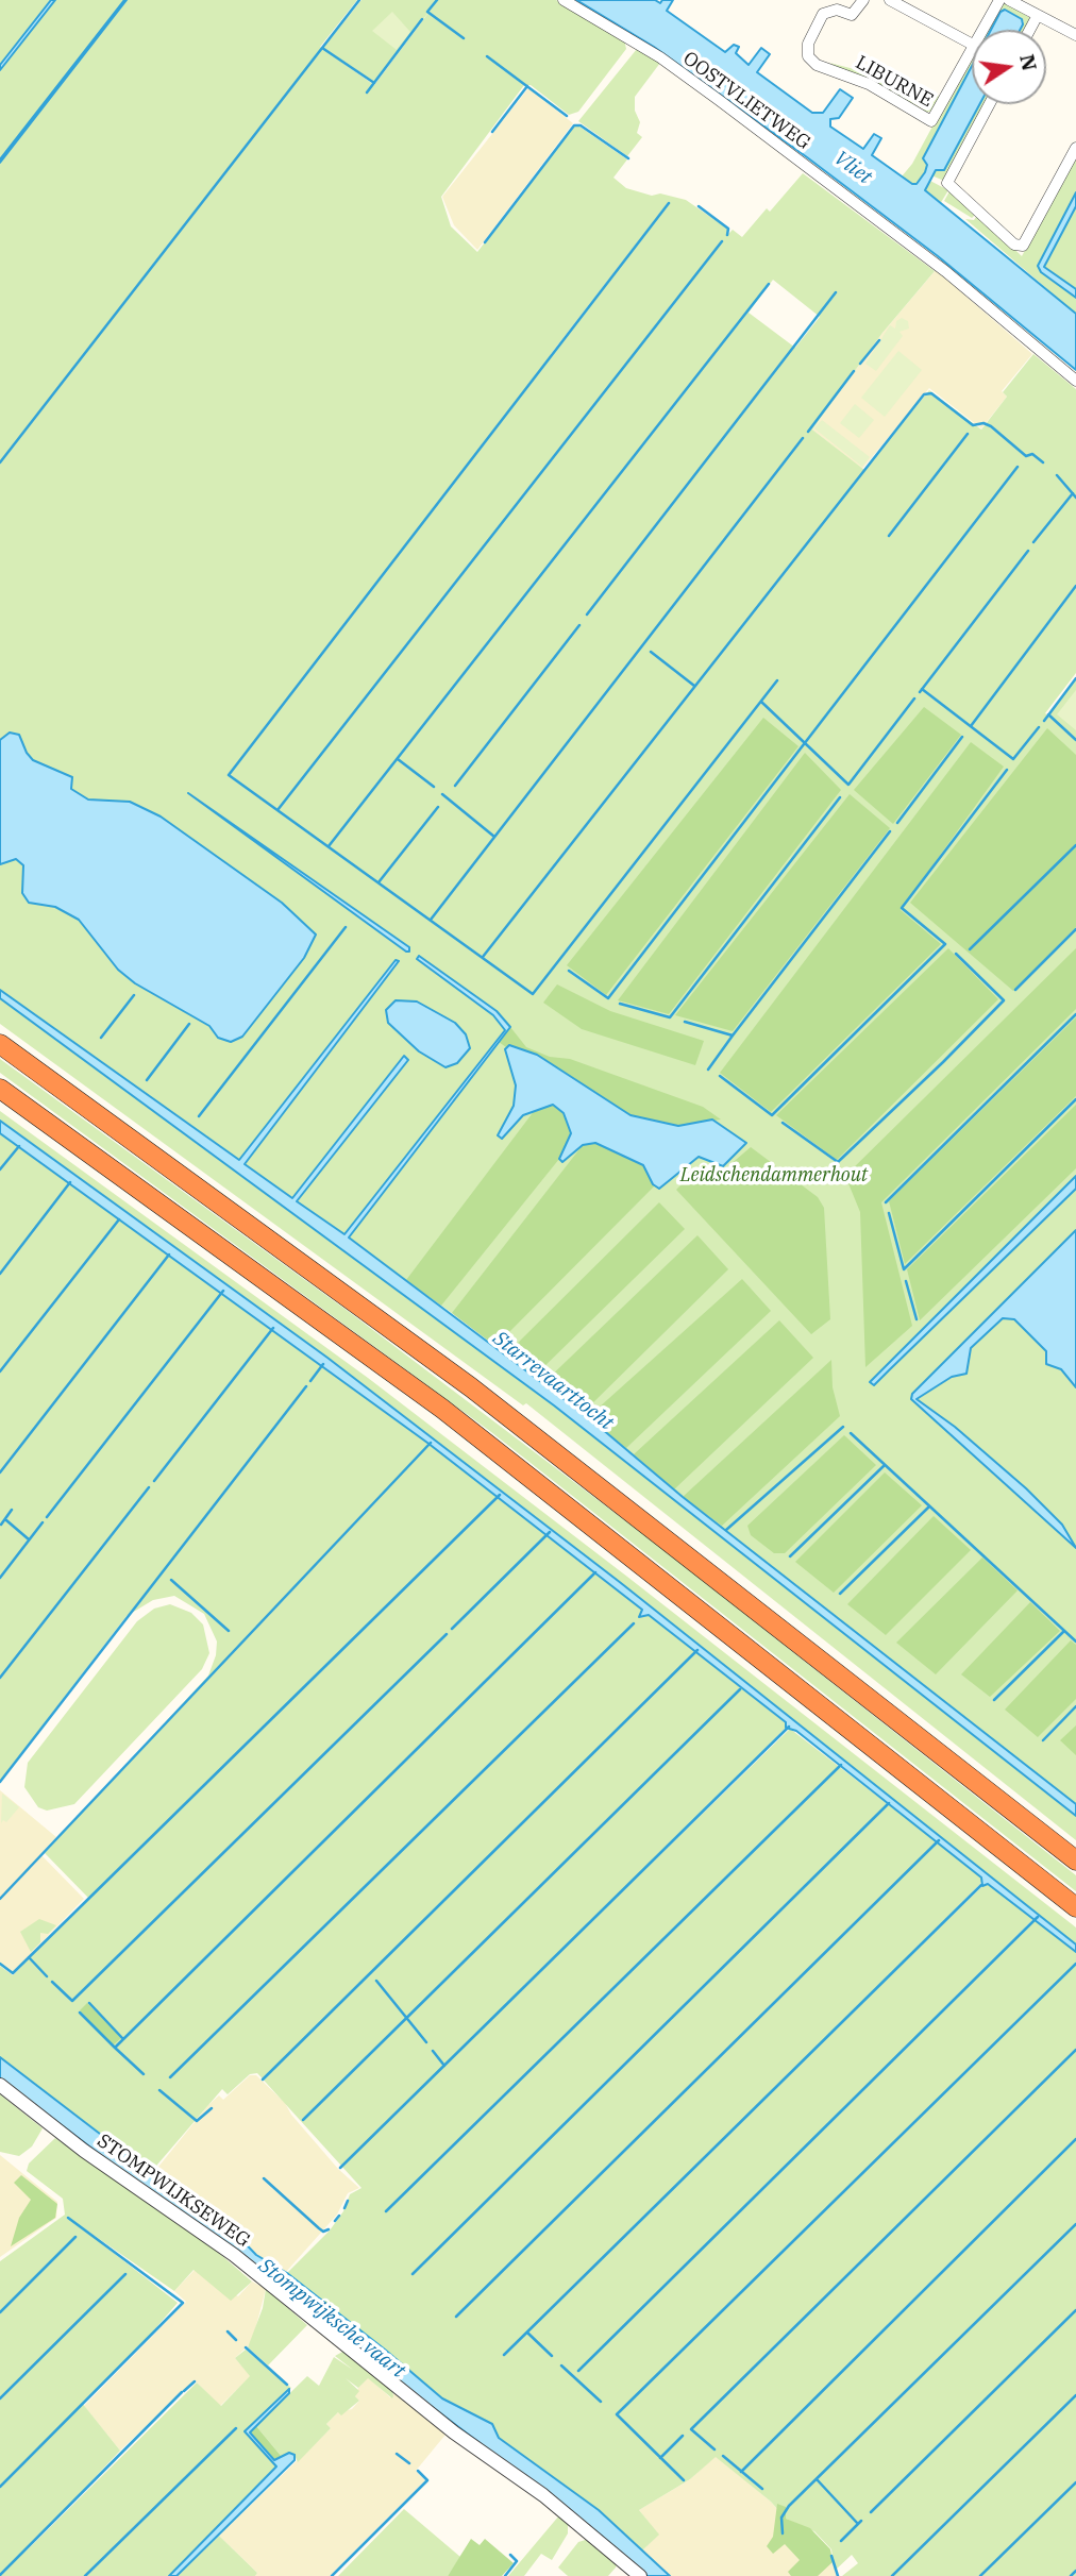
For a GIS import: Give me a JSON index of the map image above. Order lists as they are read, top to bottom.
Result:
{
  "streets": {
    "street": ["LIBURNE", "OOSTVLIETWEG", "STOMPWIJKSEWEG"]
  },
  "water": ["Vliet", "Starrevaarttocht", "Stompwijksche vaart"],
  "parks": ["Leidschendammerhout"],
  "north": "right"
}
